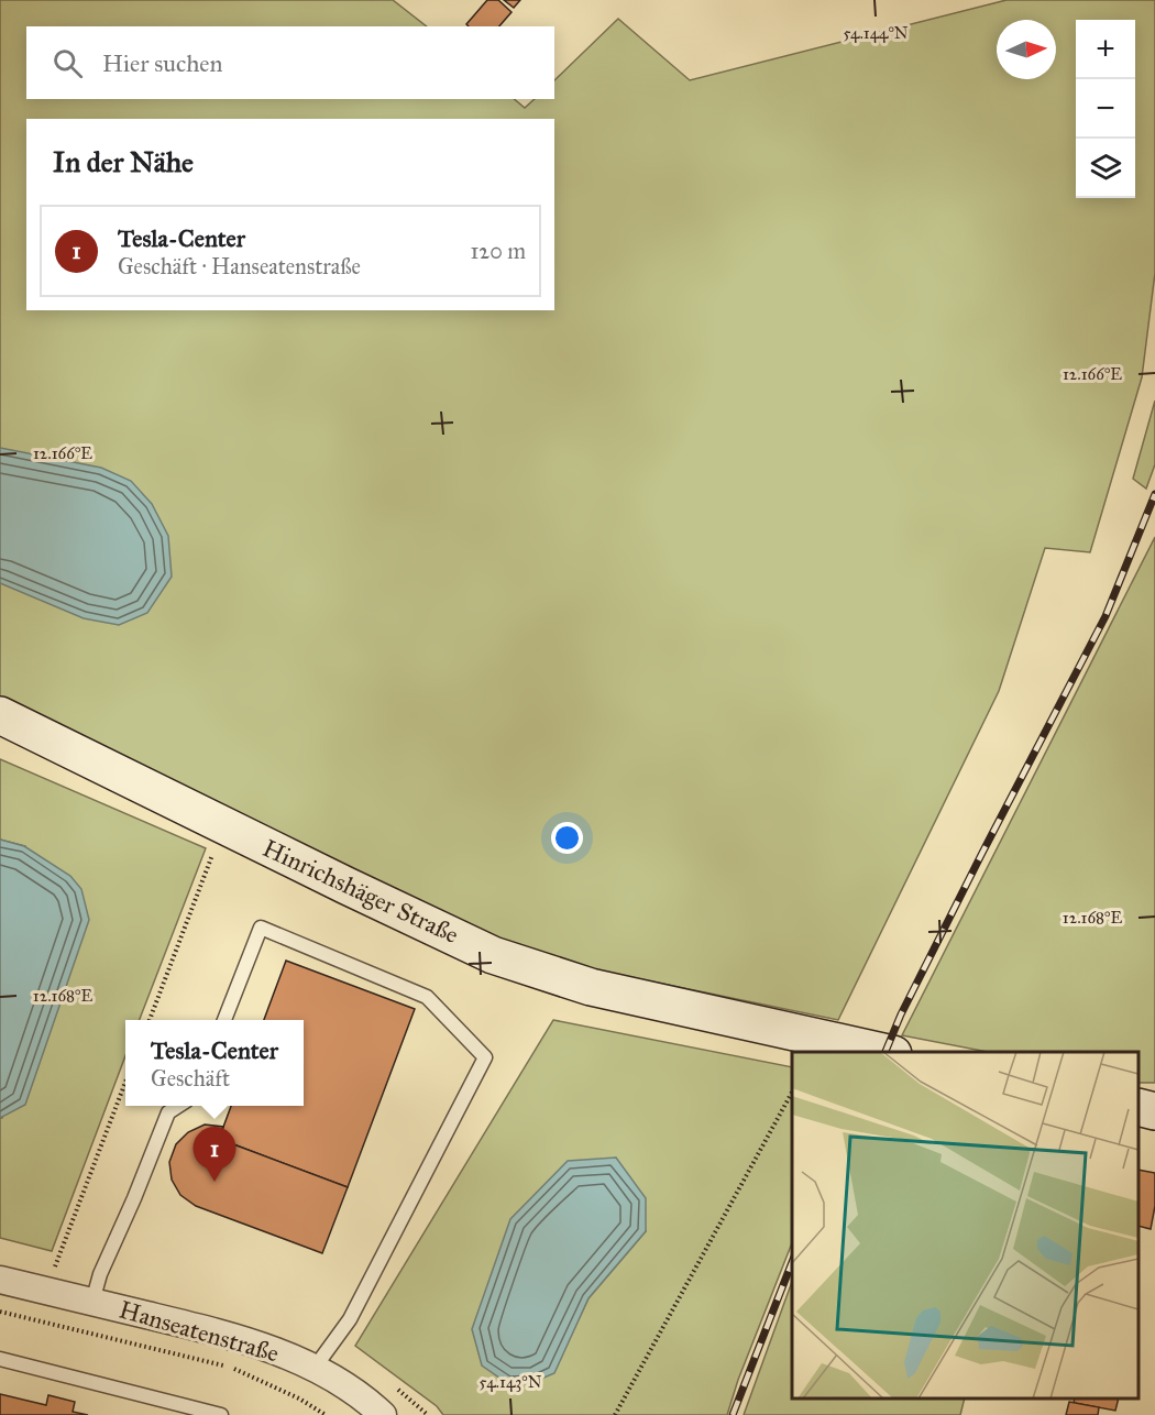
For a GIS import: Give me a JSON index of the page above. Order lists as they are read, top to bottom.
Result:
{
  "streets": {
    "main road": ["Hinrichshäger Straße"],
    "street": ["Hanseatenstraße"]
  },
  "north": "right",
  "page": {
    "map_buttons": ["+", "−"],
    "search": "Hier suchen",
    "heading": "In der Nähe",
    "list": [
      {
        "mark": "1",
        "name": "Tesla-Center",
        "note": "Geschäft · Hanseatenstraße",
        "value": "120 m"
      }
    ],
    "popup": ["Tesla-Center", "Geschäft"],
    "pins": "1"
  },
  "coordinates": [
    "54.144°N",
    "12.166°E",
    "12.168°E",
    "54.143°N"
  ]
}
